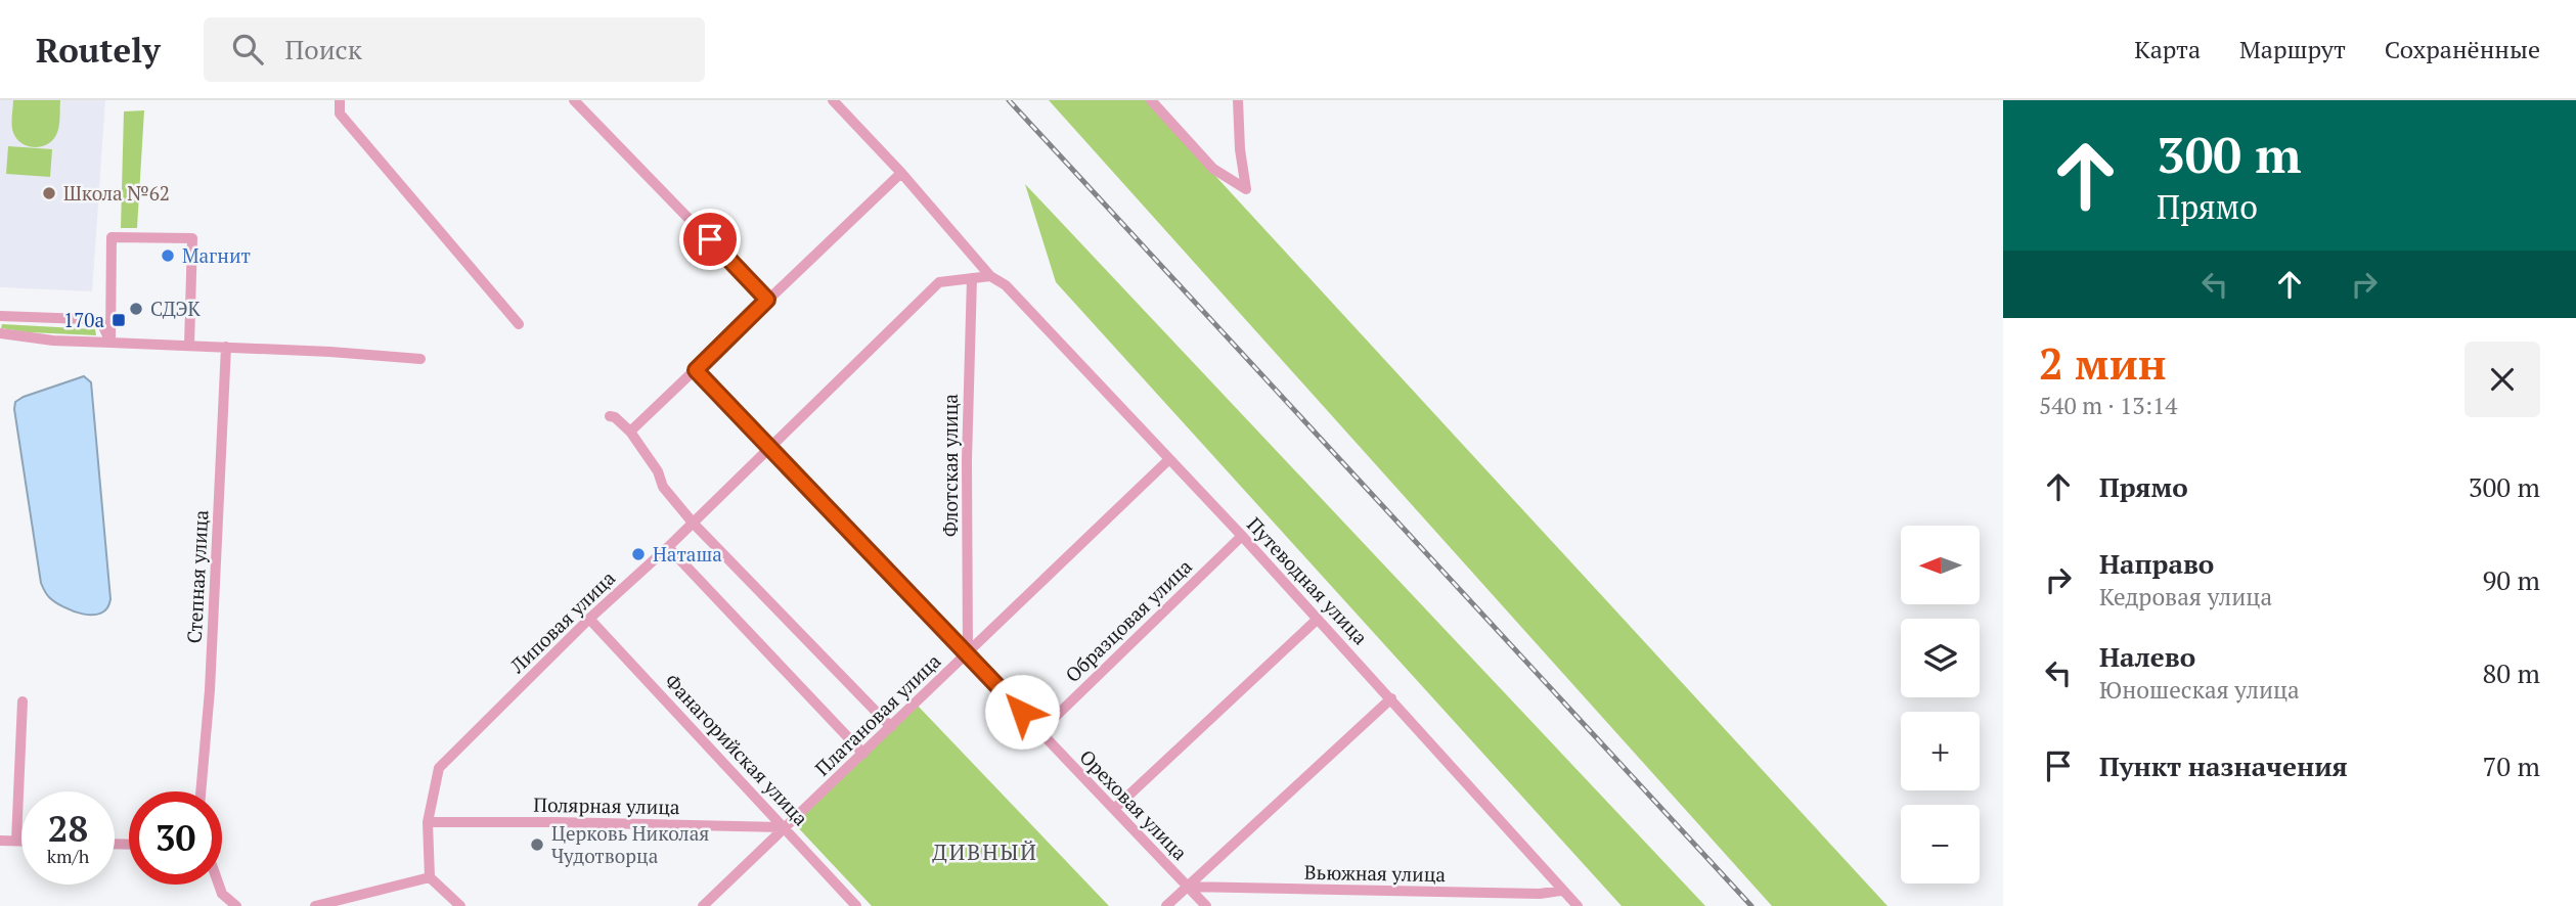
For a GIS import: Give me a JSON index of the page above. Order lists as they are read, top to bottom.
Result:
{
  "streets": {
    "street": [
      "Флотская улица",
      "Степная улица",
      "Путеводная улица",
      "Образцовая улица",
      "Липовая улица",
      "Платановая улица",
      "Фанагорийская улица",
      "Ореховая улица",
      "Полярная улица",
      "Вьюжная улица"
    ]
  },
  "crossings": [
    ["Флотская улица", "Липовая улица"],
    ["Флотская улица", "Платановая улица"],
    ["Флотская улица", "Ореховая улица"],
    ["Путеводная улица", "Образцовая улица"],
    ["Путеводная улица", "Платановая улица"],
    ["Путеводная улица", "Вьюжная улица"],
    ["Образцовая улица", "Ореховая улица"],
    ["Липовая улица", "Фанагорийская улица"],
    ["Липовая улица", "Ореховая улица"],
    ["Липовая улица", "Полярная улица"],
    ["Платановая улица", "Фанагорийская улица"],
    ["Платановая улица", "Ореховая улица"],
    ["Платановая улица", "Полярная улица"],
    ["Фанагорийская улица", "Полярная улица"],
    ["Ореховая улица", "Вьюжная улица"]
  ],
  "districts": ["ДИВНЫЙ"],
  "places": {
    "other": [
      "Школа №62",
      "Магнит",
      "СДЭК",
      "Наташа",
      "Церковь Николая Чудотворца"
    ],
    "transit": ["170а"]
  },
  "north": "left",
  "page": {
    "header": "Routely",
    "search": "Поиск",
    "nav": ["Карта", "Маршрут", "Сохранённые"],
    "turn": ["300 m", "Прямо"],
    "heading": ["2 мин", "540 m · 13:14"],
    "list": [
      {
        "name": "Прямо",
        "value": "300 m"
      },
      {
        "name": "Направо",
        "note": "Кедровая улица",
        "value": "90 m"
      },
      {
        "name": "Налево",
        "note": "Юношеская улица",
        "value": "80 m"
      },
      {
        "name": "Пункт назначения",
        "value": "70 m"
      }
    ],
    "map_buttons": ["+", "−"],
    "speed": "28 km/h",
    "limit": "30"
  }
}
